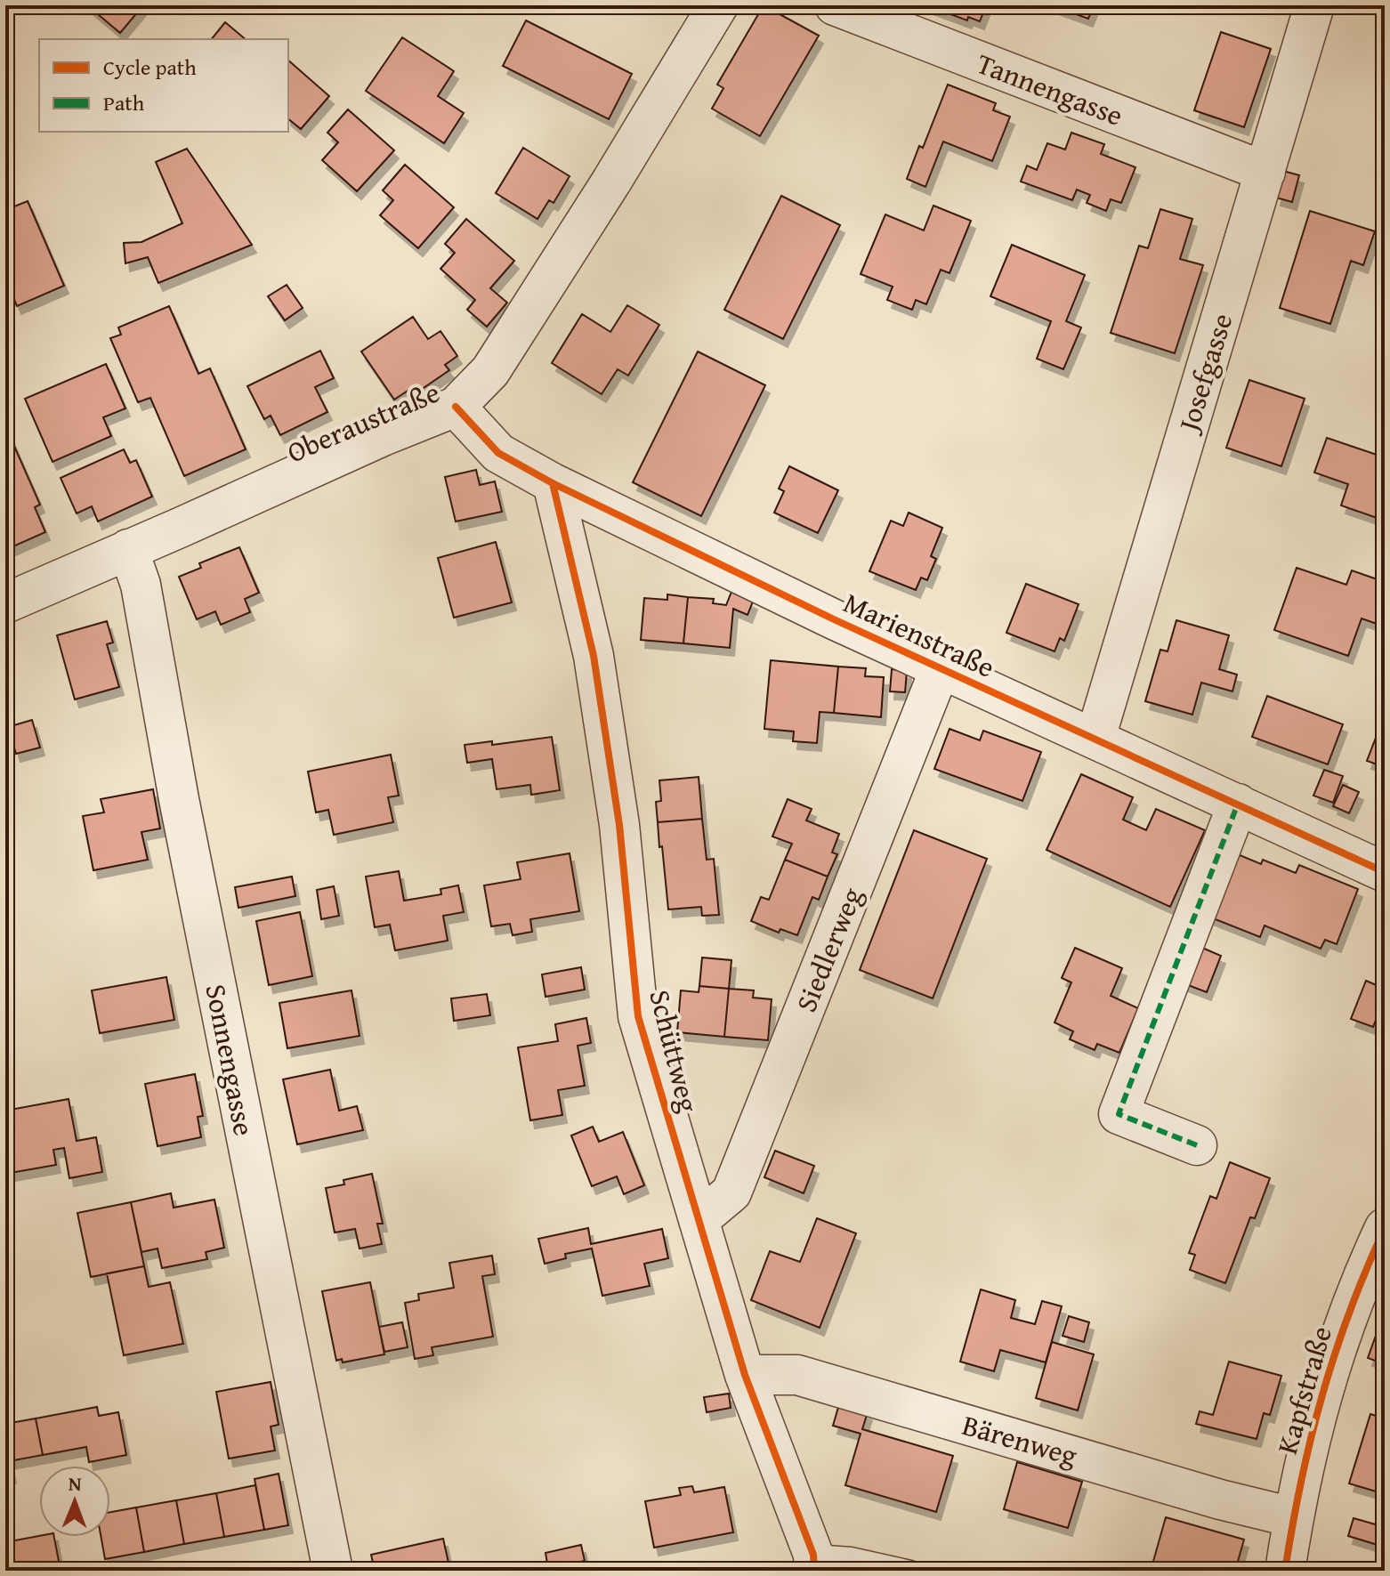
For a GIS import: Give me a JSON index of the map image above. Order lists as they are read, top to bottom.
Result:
{
  "streets": {
    "street": [
      "Tannengasse",
      "Josefgasse",
      "Oberaustraße",
      "Marienstraße",
      "Siedlerweg",
      "Schüttweg",
      "Sonnengasse",
      "Kapfstraße",
      "Bärenweg"
    ]
  },
  "crossings": [
    ["Tannengasse", "Josefgasse"],
    ["Josefgasse", "Marienstraße"],
    ["Oberaustraße", "Marienstraße"],
    ["Oberaustraße", "Sonnengasse"],
    ["Marienstraße", "Siedlerweg"],
    ["Marienstraße", "Schüttweg"],
    ["Siedlerweg", "Schüttweg"],
    ["Schüttweg", "Bärenweg"],
    ["Kapfstraße", "Bärenweg"]
  ],
  "legend": ["Cycle path", "Path"],
  "north": "top"
}
